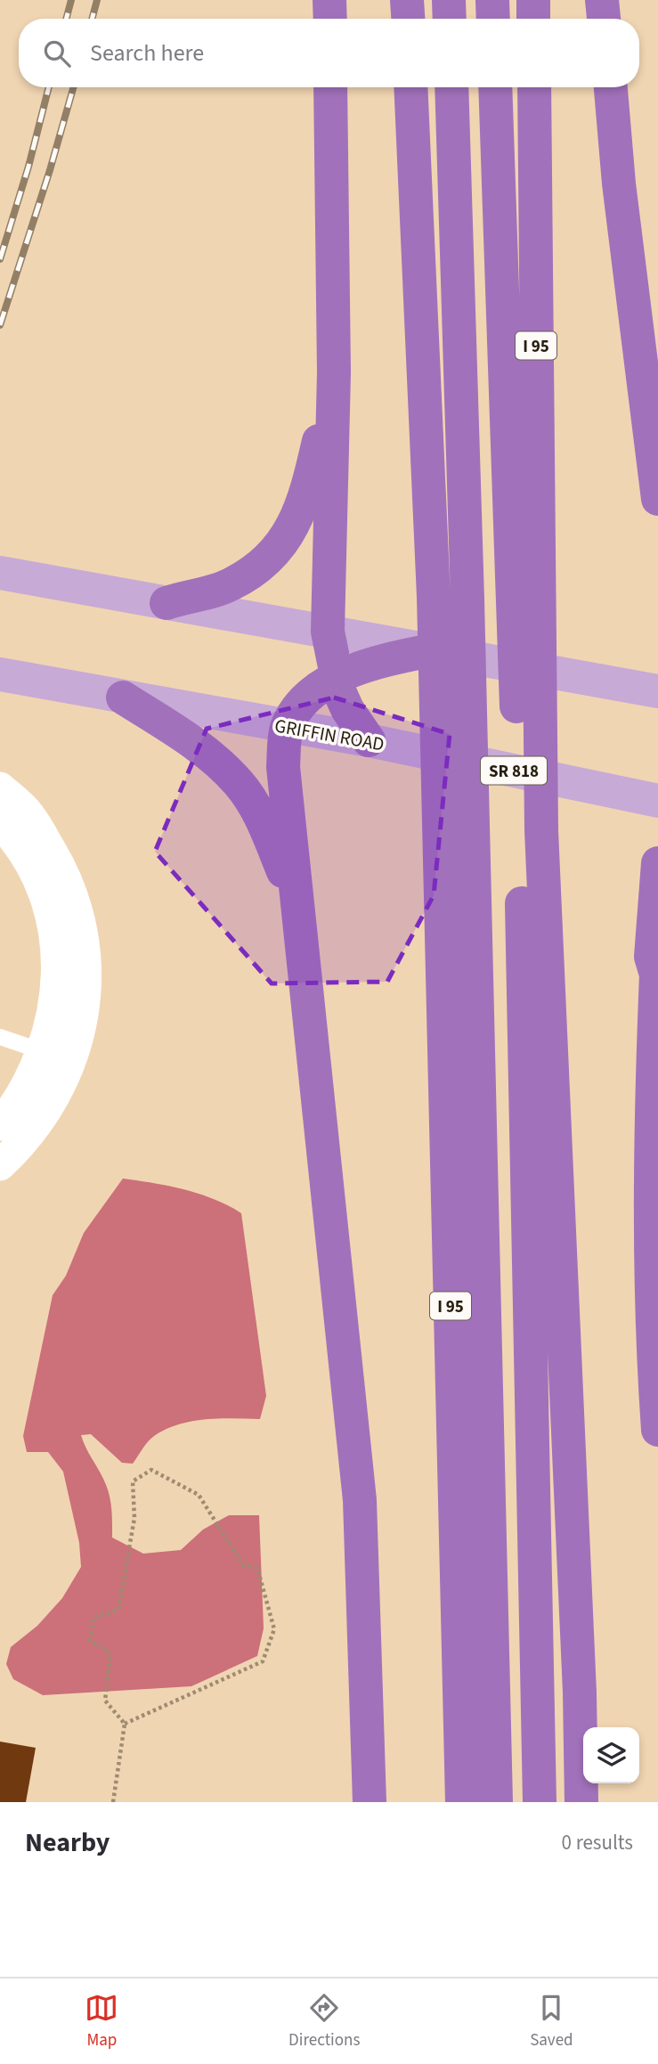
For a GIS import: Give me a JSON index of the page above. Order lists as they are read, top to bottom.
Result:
{
  "streets": {
    "highway": ["I 95"],
    "main road": ["GRIFFIN ROAD", "SR 818"]
  },
  "page": {
    "search": "Search here",
    "heading": ["Nearby", "0 results"],
    "nav": ["Map", "Directions", "Saved"]
  }
}
